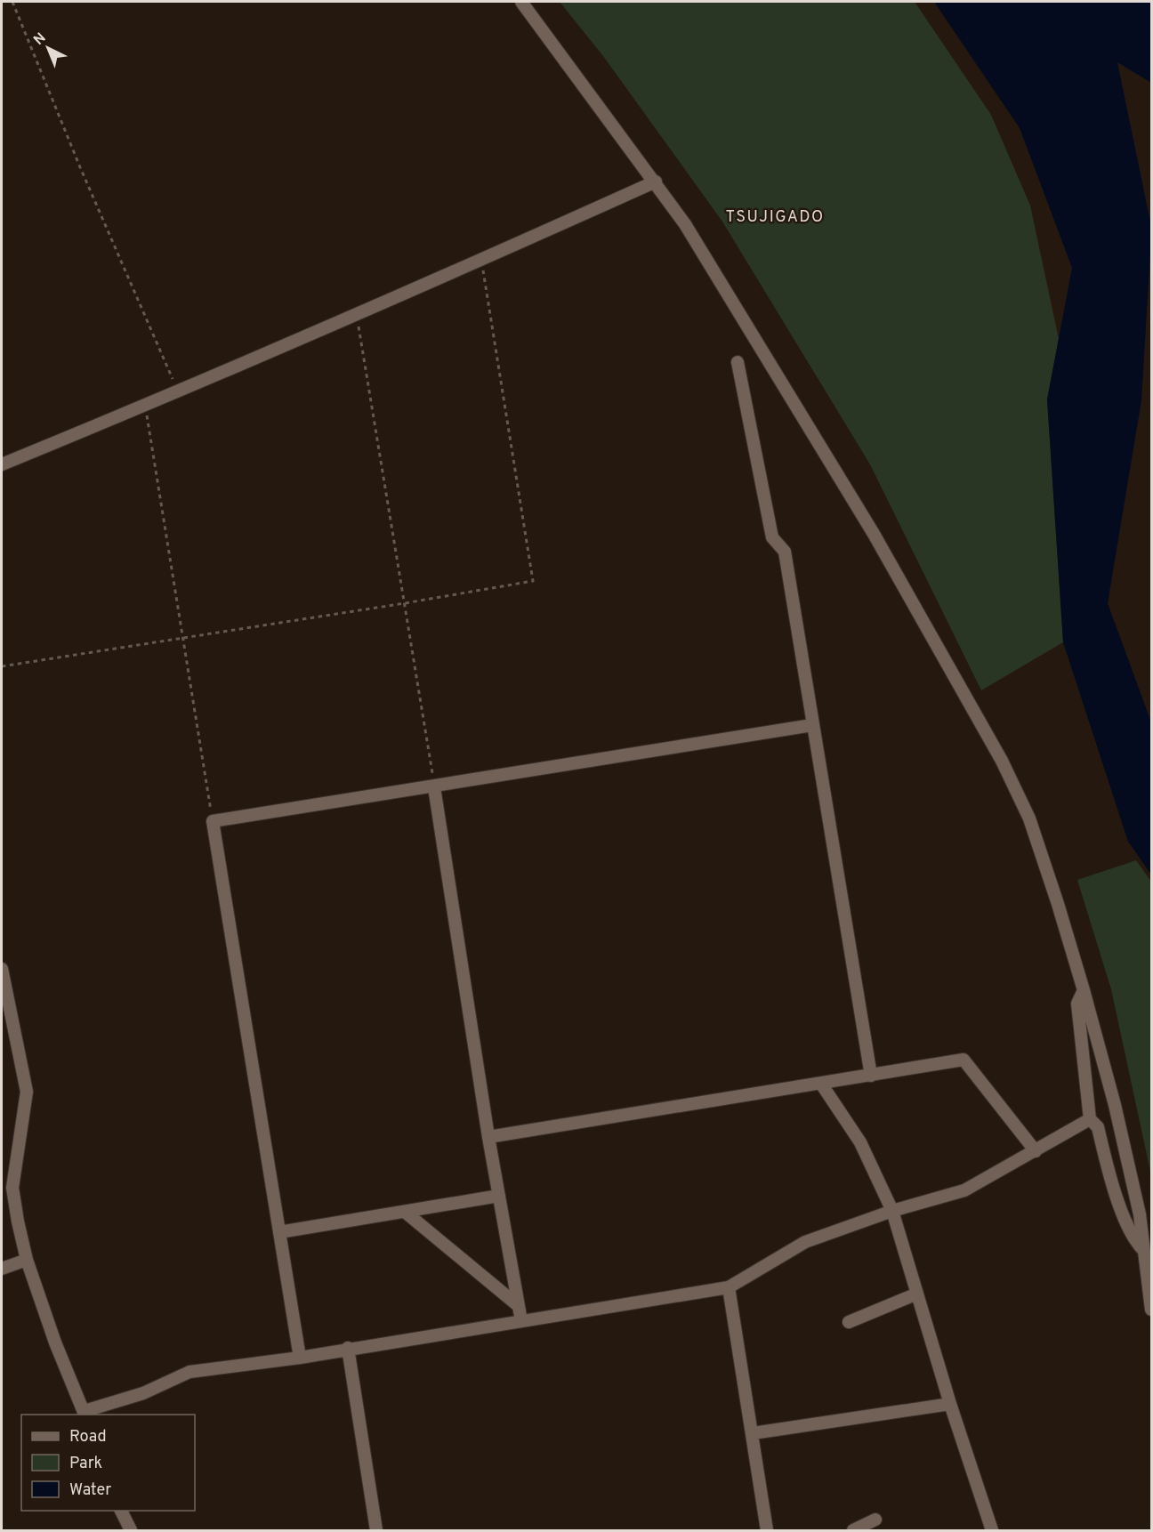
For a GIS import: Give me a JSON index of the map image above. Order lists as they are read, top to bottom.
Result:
{
  "districts": ["TSUJIGADO"],
  "legend": ["Road", "Park", "Water"],
  "north": "top left"
}
